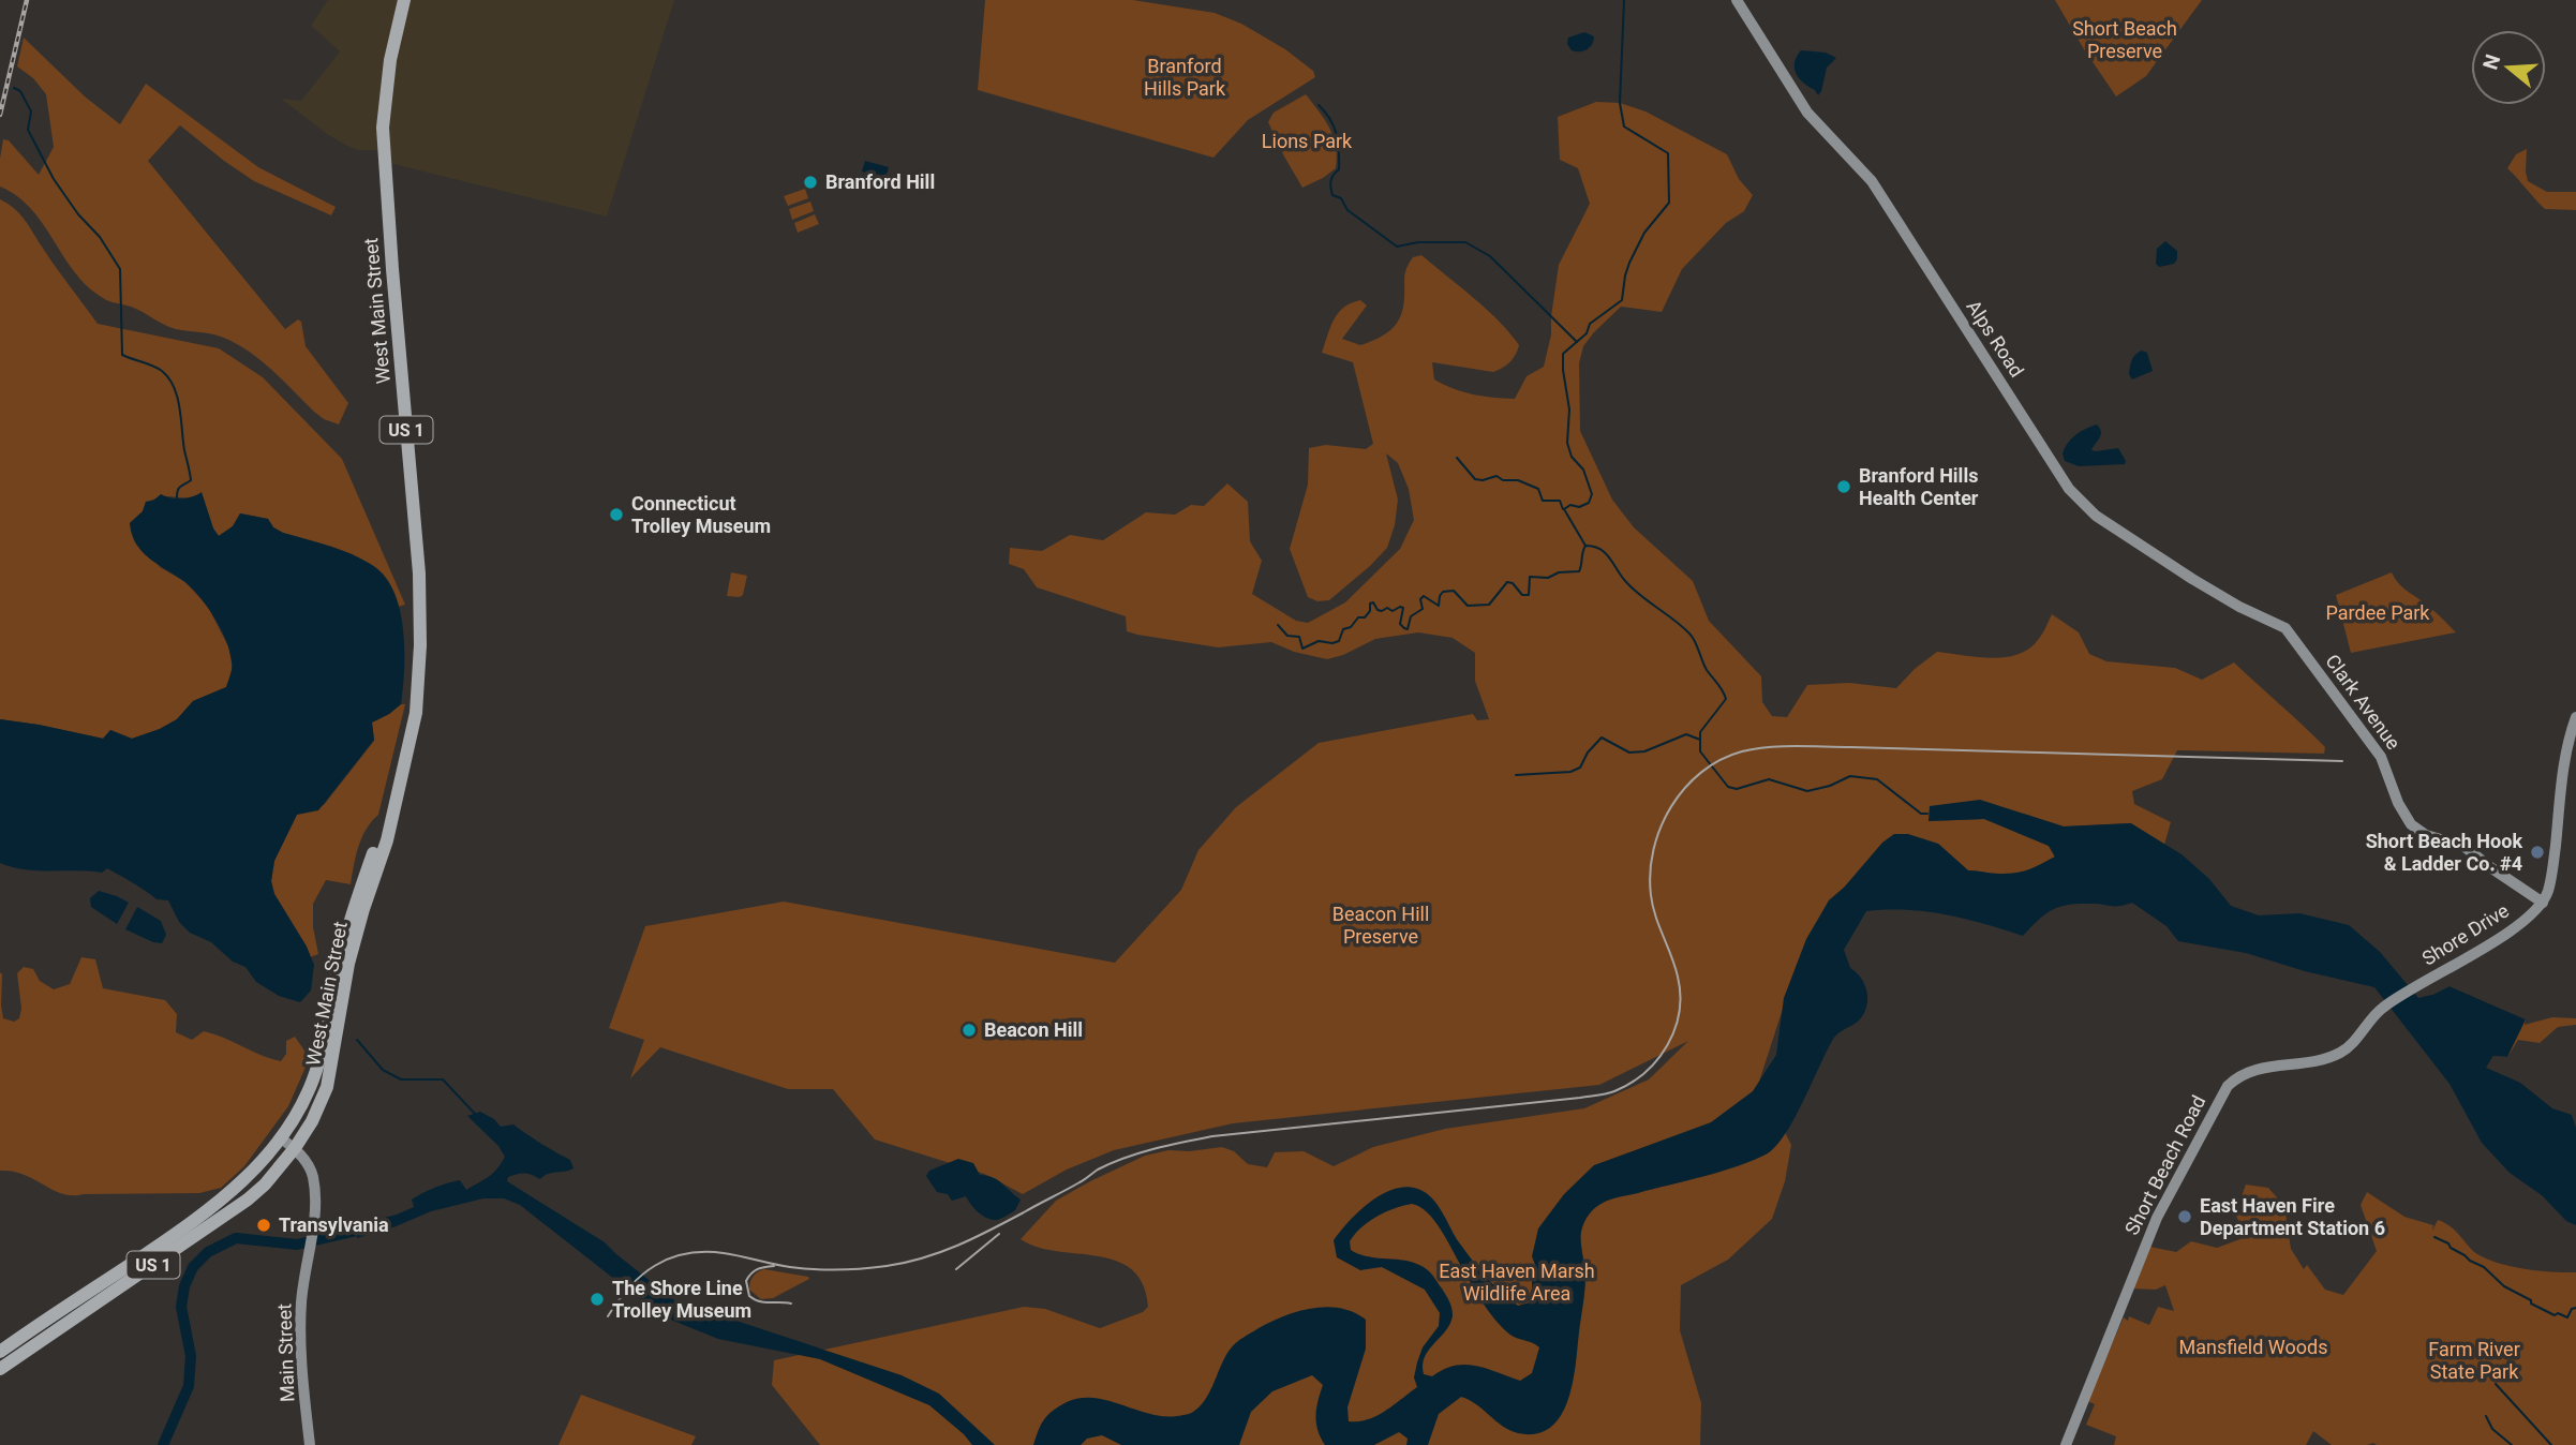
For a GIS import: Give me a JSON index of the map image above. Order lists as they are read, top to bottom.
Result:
{
  "streets": {
    "main road": [
      "West Main Street",
      "Alps Road",
      "US 1",
      "Clark Avenue",
      "Shore Drive",
      "Short Beach Road",
      "Main Street"
    ]
  },
  "crossings": [
    ["West Main Street", "US 1"],
    ["West Main Street", "Main Street"],
    ["Alps Road", "Clark Avenue"],
    ["US 1", "Main Street"],
    ["Clark Avenue", "Shore Drive"],
    ["Shore Drive", "Short Beach Road"]
  ],
  "parks": [
    "Short Beach Preserve",
    "Branford Hills Park",
    "Lions Park",
    "Pardee Park",
    "Beacon Hill Preserve",
    "East Haven Marsh Wildlife Area",
    "Mansfield Woods",
    "Farm River State Park"
  ],
  "places": [
    "Branford Hill",
    "Branford Hills Health Center",
    "Connecticut Trolley Museum",
    "Short Beach Hook & Ladder Co. #4",
    "Beacon Hill",
    "East Haven Fire Department Station 6",
    "Transylvania",
    "The Shore Line Trolley Museum"
  ],
  "north": "left"
}
